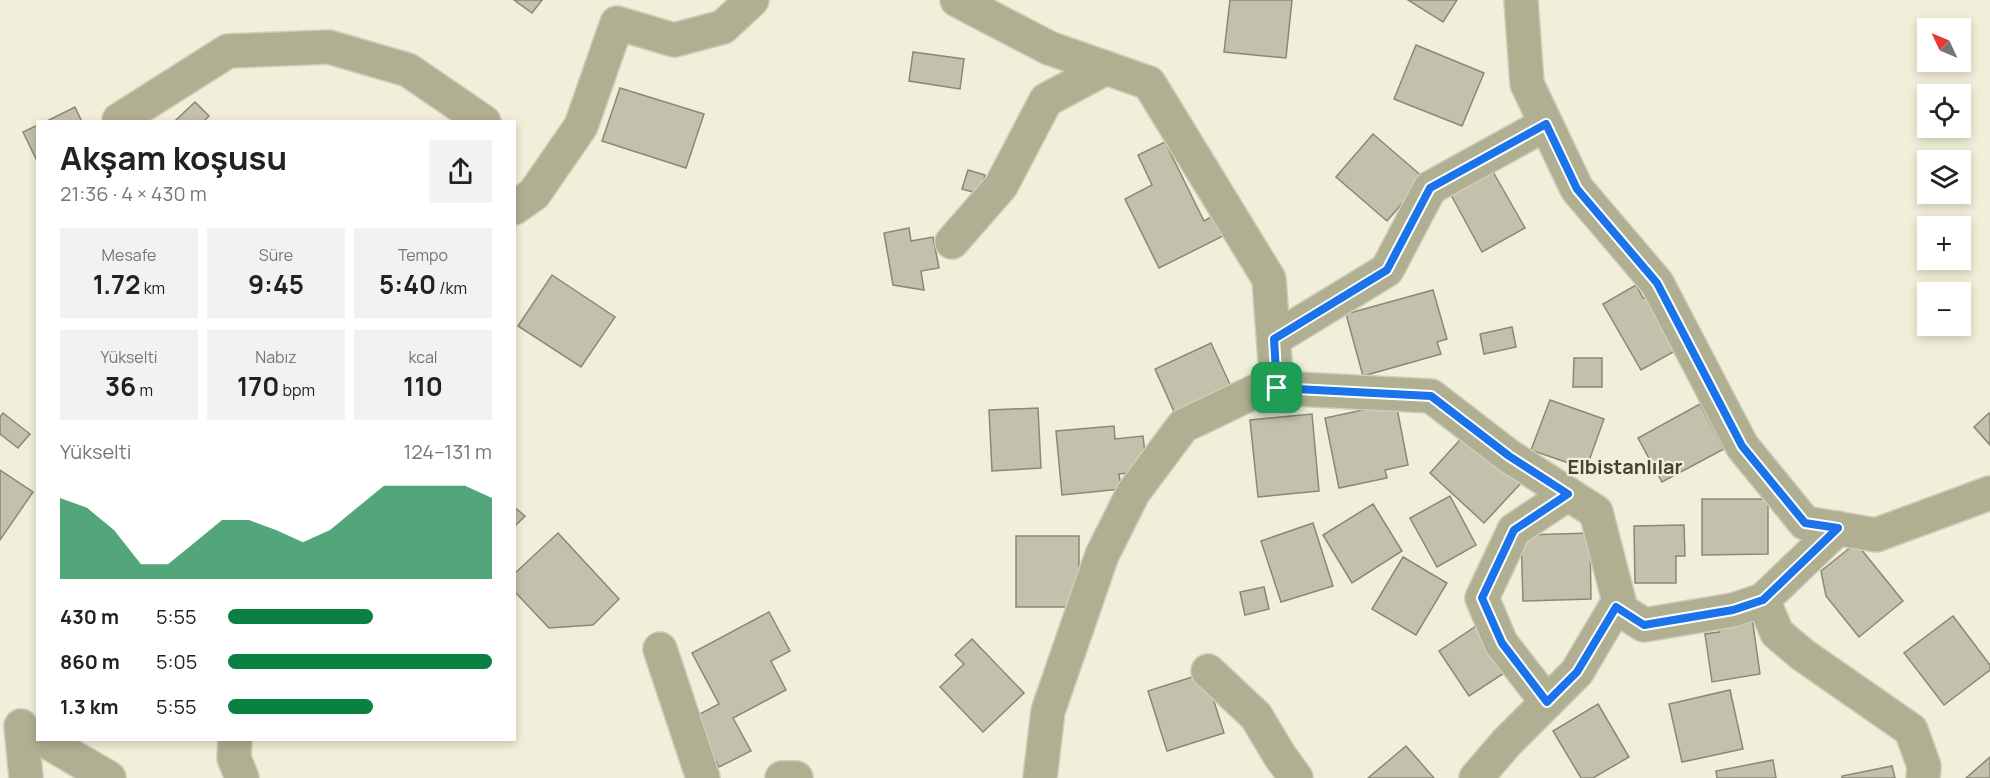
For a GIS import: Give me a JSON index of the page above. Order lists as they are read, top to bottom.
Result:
{
  "districts": ["Elbistanlılar"],
  "north": "top left",
  "page": {
    "map_buttons": ["+", "−"],
    "heading": ["Akşam koşusu", "21:36 · 4 × 430 m"],
    "stats": [
      ["Mesafe", "1.72 km"],
      ["Süre", "9:45"],
      ["Tempo", "5:40 /km"],
      ["Yükselti", "36 m"],
      ["Nabız", "170 bpm"],
      ["kcal", "110"]
    ],
    "chart": ["Yükselti", "124–131 m"],
    "list": [
      {
        "name": "430 m",
        "note": "5:55"
      },
      {
        "name": "860 m",
        "note": "5:05"
      },
      {
        "name": "1.3 km",
        "note": "5:55"
      }
    ]
  }
}
